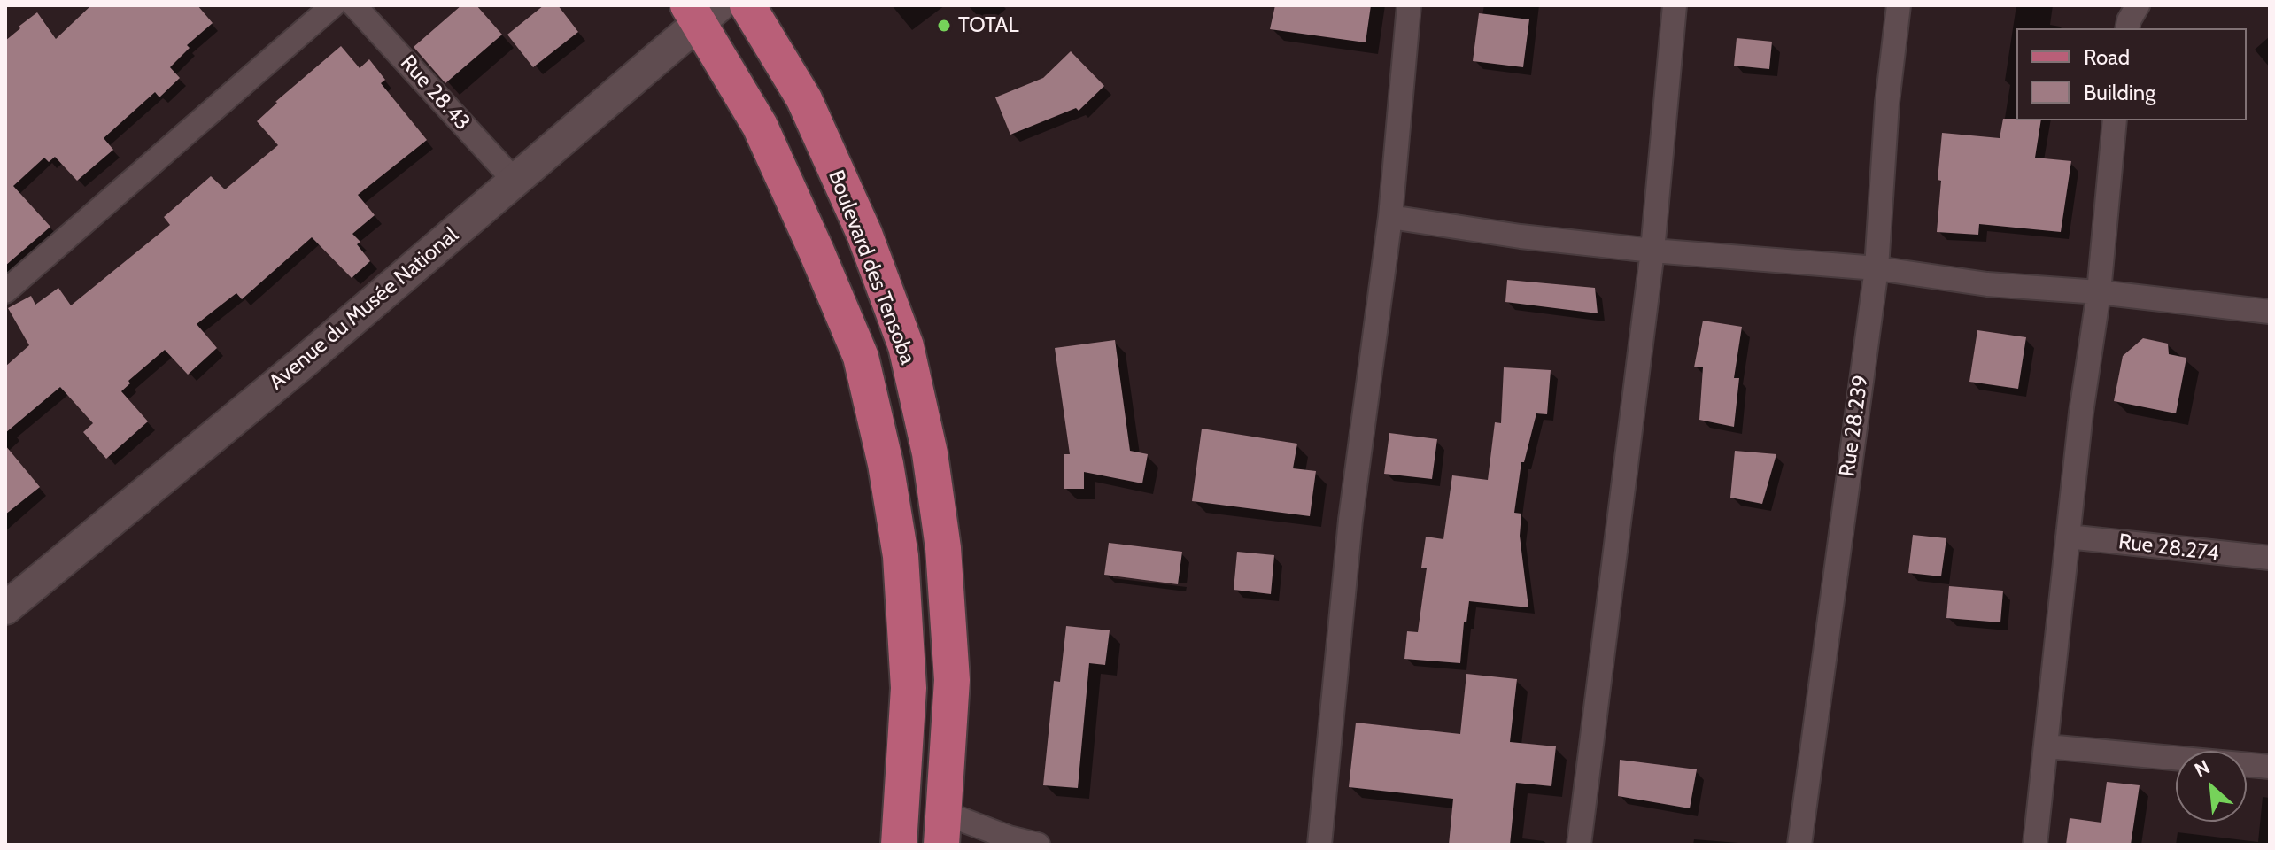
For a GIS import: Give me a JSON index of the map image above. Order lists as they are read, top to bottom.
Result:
{
  "streets": {
    "main road": ["Boulevard des Tensoba"],
    "street": [
      "Rue 28.43",
      "Avenue du Musée National",
      "Rue 28.239",
      "Rue 28.274"
    ]
  },
  "crossings": [
    ["Rue 28.43", "Avenue du Musée National"],
    ["Boulevard des Tensoba", "Avenue du Musée National"]
  ],
  "places": ["TOTAL"],
  "legend": ["Road", "Building"],
  "north": "top left"
}
